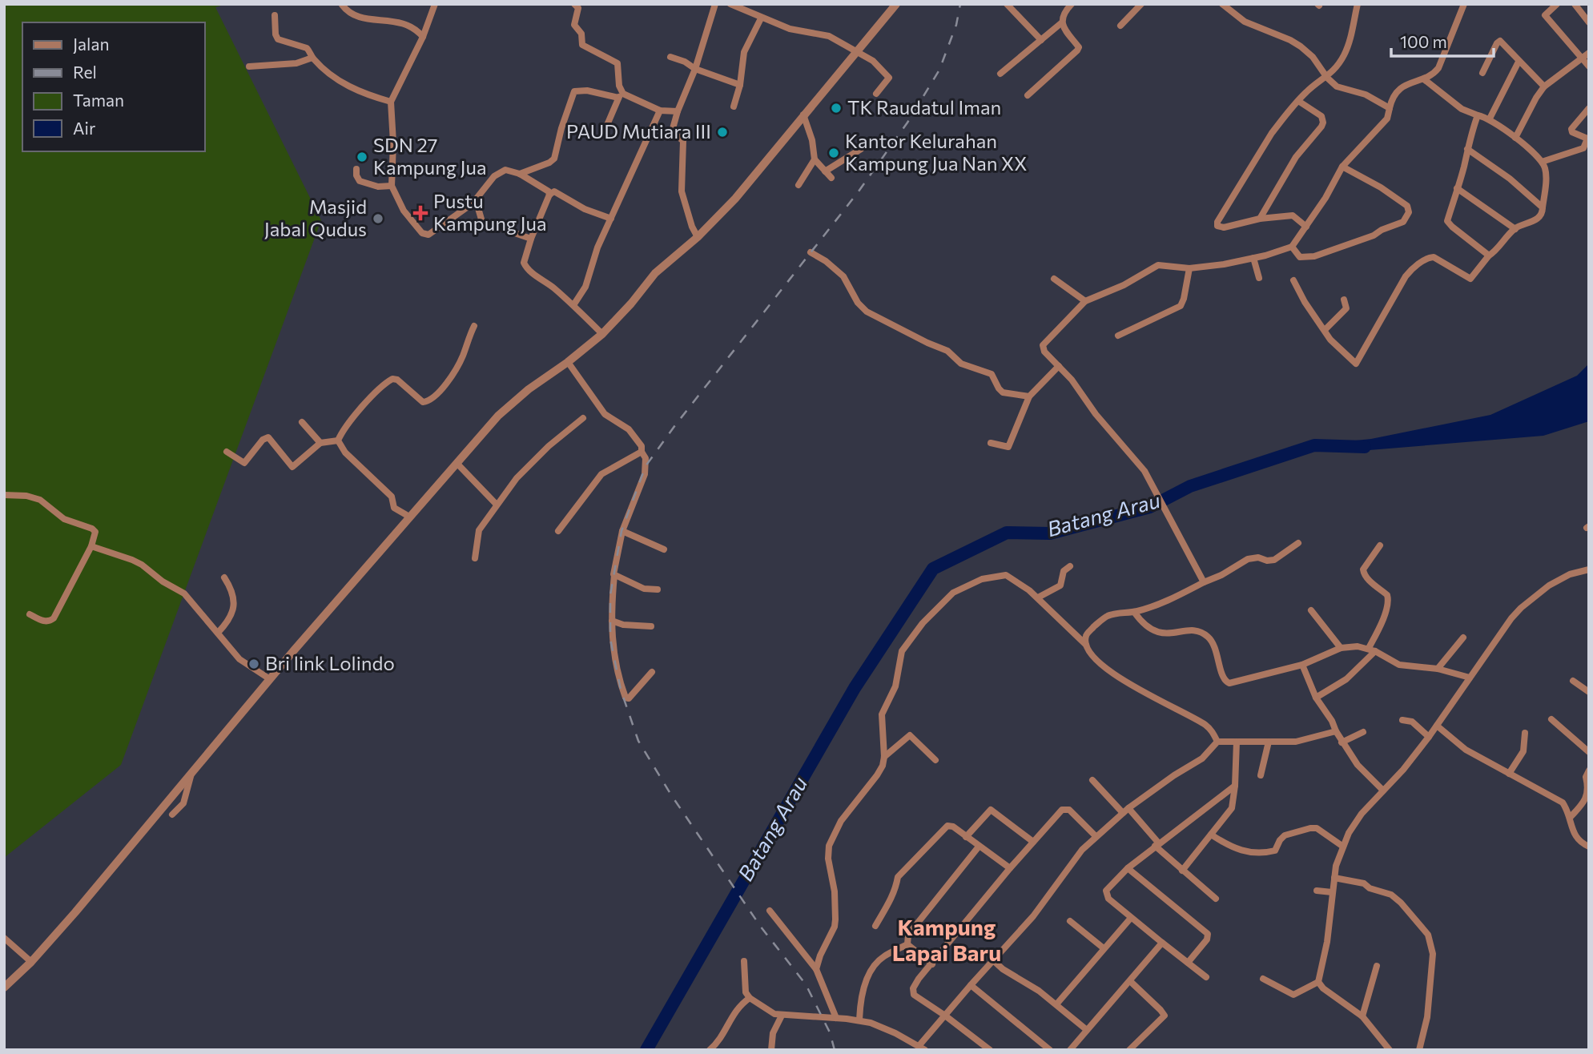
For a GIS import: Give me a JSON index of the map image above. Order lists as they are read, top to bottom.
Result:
{
  "districts": ["Kampung Lapai Baru"],
  "water": ["Batang Arau"],
  "places": {
    "other": [
      "TK Raudatul Iman",
      "PAUD Mutiara III",
      "Kantor Kelurahan Kampung Jua Nan XX",
      "SDN 27 Kampung Jua",
      "Masjid Jabal Qudus",
      "Bri link Lolindo"
    ],
    "health": ["Pustu Kampung Jua"]
  },
  "legend": [
    "Jalan",
    "Rel",
    "Taman",
    "Air"
  ],
  "scale_bar": "100 m"
}
